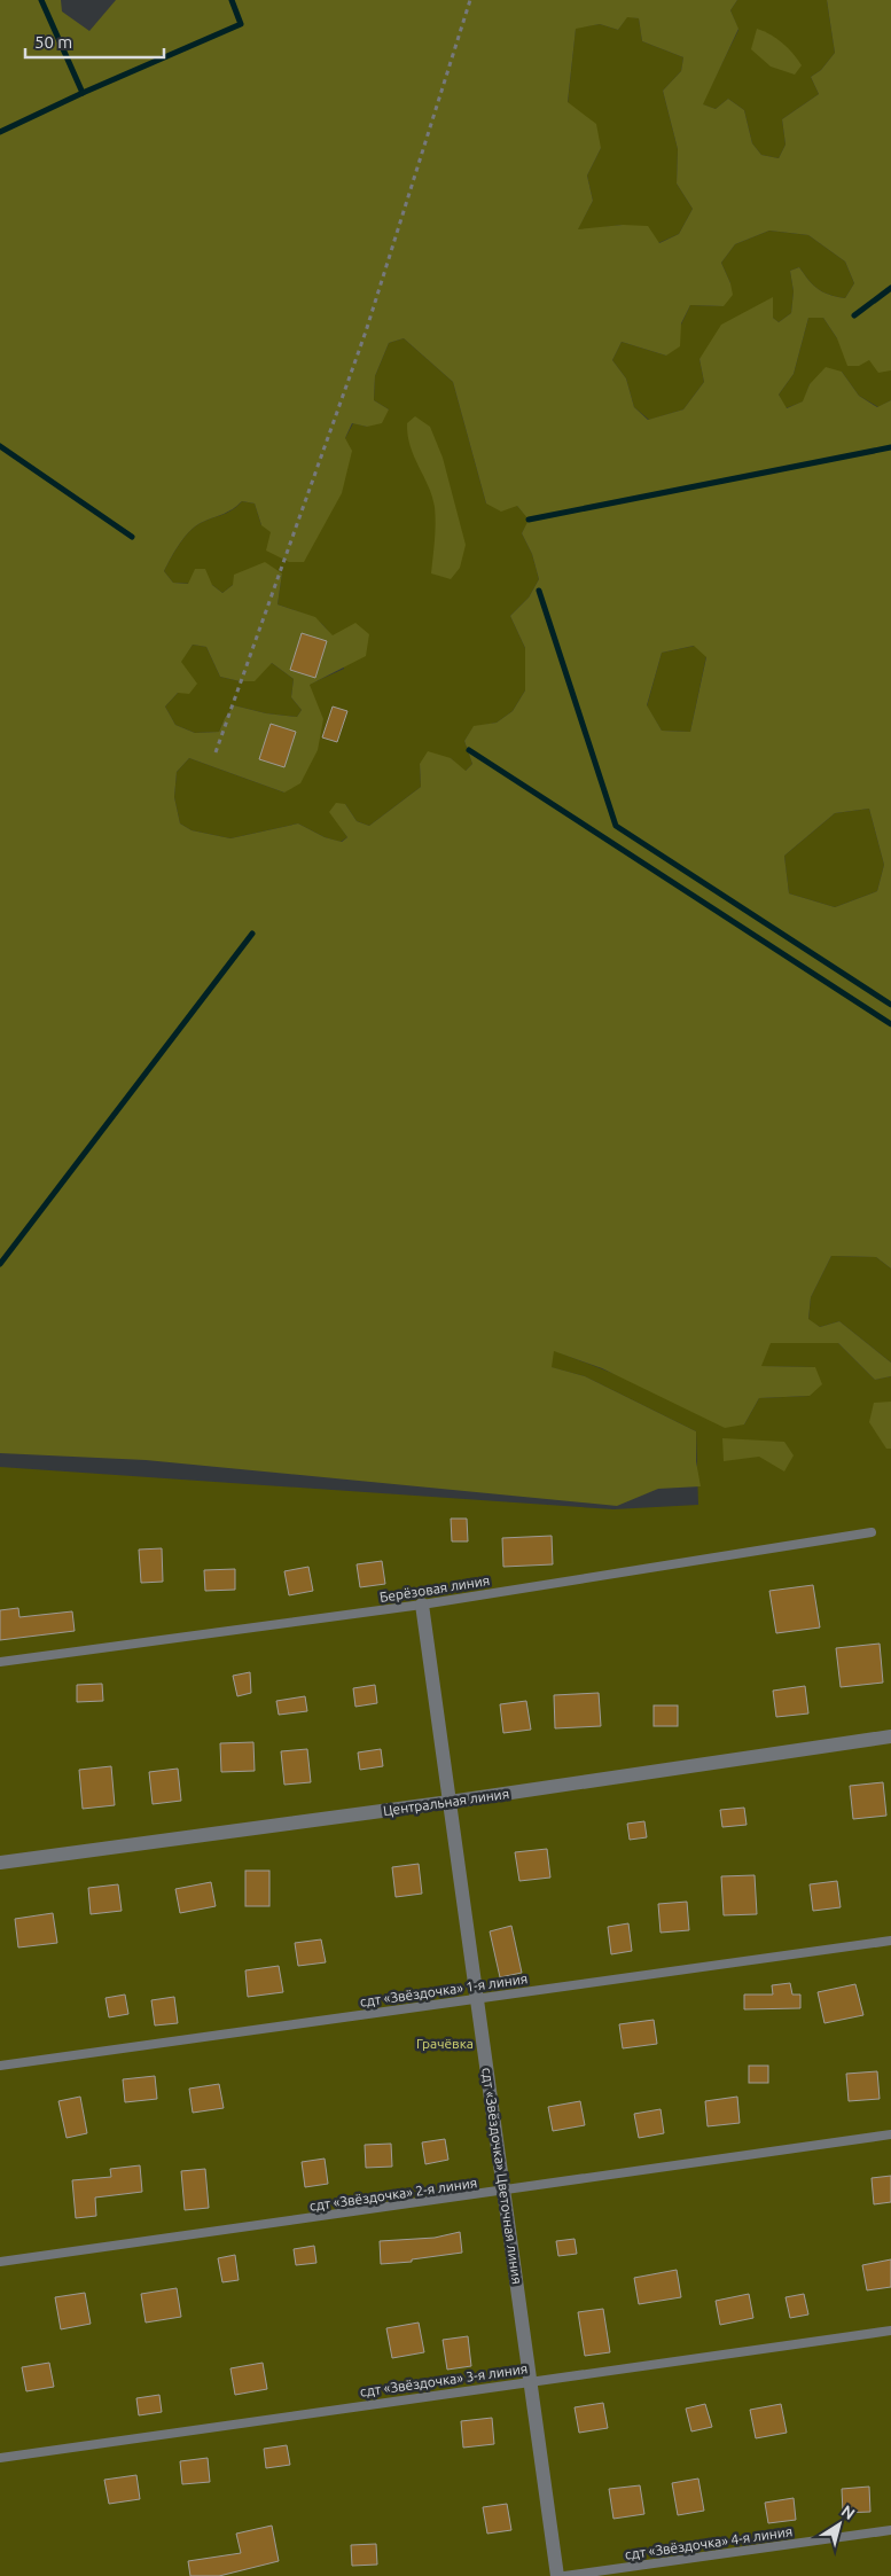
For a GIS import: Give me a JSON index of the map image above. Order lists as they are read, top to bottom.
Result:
{
  "streets": {
    "street": ["Центральная линия", "сдт «Звёздочка» Цветочная линия"],
    "lane": [
      "Берёзовая линия",
      "сдт «Звёздочка» 1-я линия",
      "сдт «Звёздочка» 2-я линия",
      "сдт «Звёздочка» 3-я линия",
      "сдт «Звёздочка» 4-я линия"
    ]
  },
  "crossings": [
    ["Берёзовая линия", "сдт «Звёздочка» Цветочная линия"],
    ["Центральная линия", "сдт «Звёздочка» Цветочная линия"],
    ["сдт «Звёздочка» 1-я линия", "сдт «Звёздочка» Цветочная линия"],
    ["сдт «Звёздочка» Цветочная линия", "сдт «Звёздочка» 2-я линия"],
    ["сдт «Звёздочка» Цветочная линия", "сдт «Звёздочка» 3-я линия"]
  ],
  "parks": ["Грачёвка"],
  "scale_bar": "50 m",
  "north": "top right"
}
